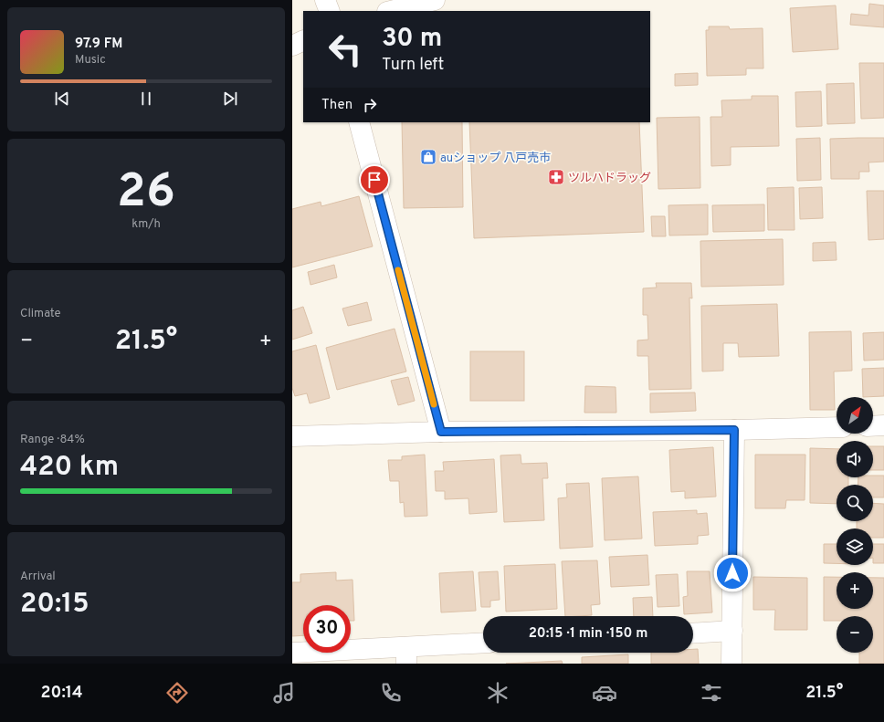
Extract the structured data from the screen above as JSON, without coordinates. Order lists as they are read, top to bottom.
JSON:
{
  "places": {
    "shop": ["auショップ 八戸売市"],
    "pharmacy": ["ツルハドラッグ"]
  },
  "north": "top right",
  "page": {
    "turn": ["30 m", "Turn left"],
    "song": ["97.9 FM", "Music"],
    "then": "Then",
    "tile": [
      ["26", "km/h"],
      "Climate",
      ["Range · 84%", "420 km"],
      ["Arrival", "20:15"]
    ],
    "heat": ["−", "21.5°", "+"],
    "map_buttons": ["+", "−"],
    "limit": "30",
    "trip": "20:15 · 1 min · 150 m",
    "tabs": ["20:14", "21.5°"]
  }
}
